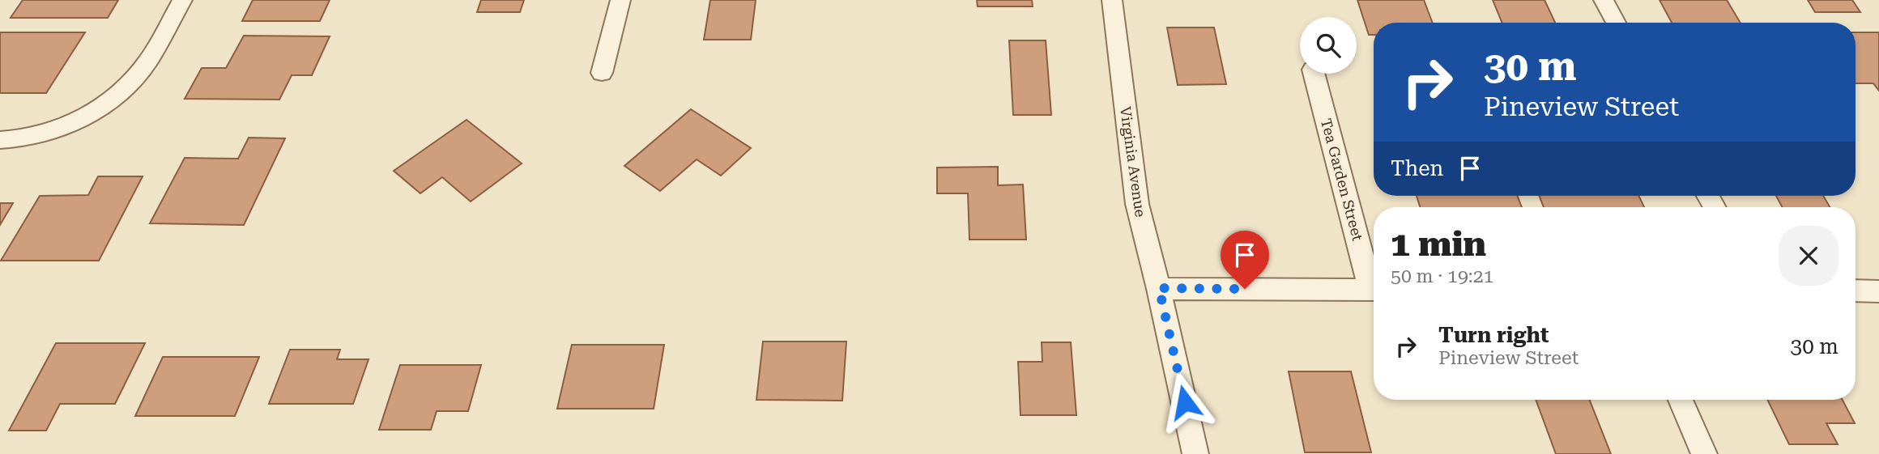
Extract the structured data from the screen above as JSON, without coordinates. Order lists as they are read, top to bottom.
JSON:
{
  "streets": {
    "street": ["Virginia Avenue", "Tea Garden Street"]
  },
  "page": {
    "turn": ["30 m", "Pineview Street"],
    "then": "Then",
    "heading": ["1 min", "50 m · 19:21"],
    "list": [
      {
        "name": "Turn right",
        "note": "Pineview Street",
        "value": "30 m"
      }
    ]
  }
}
